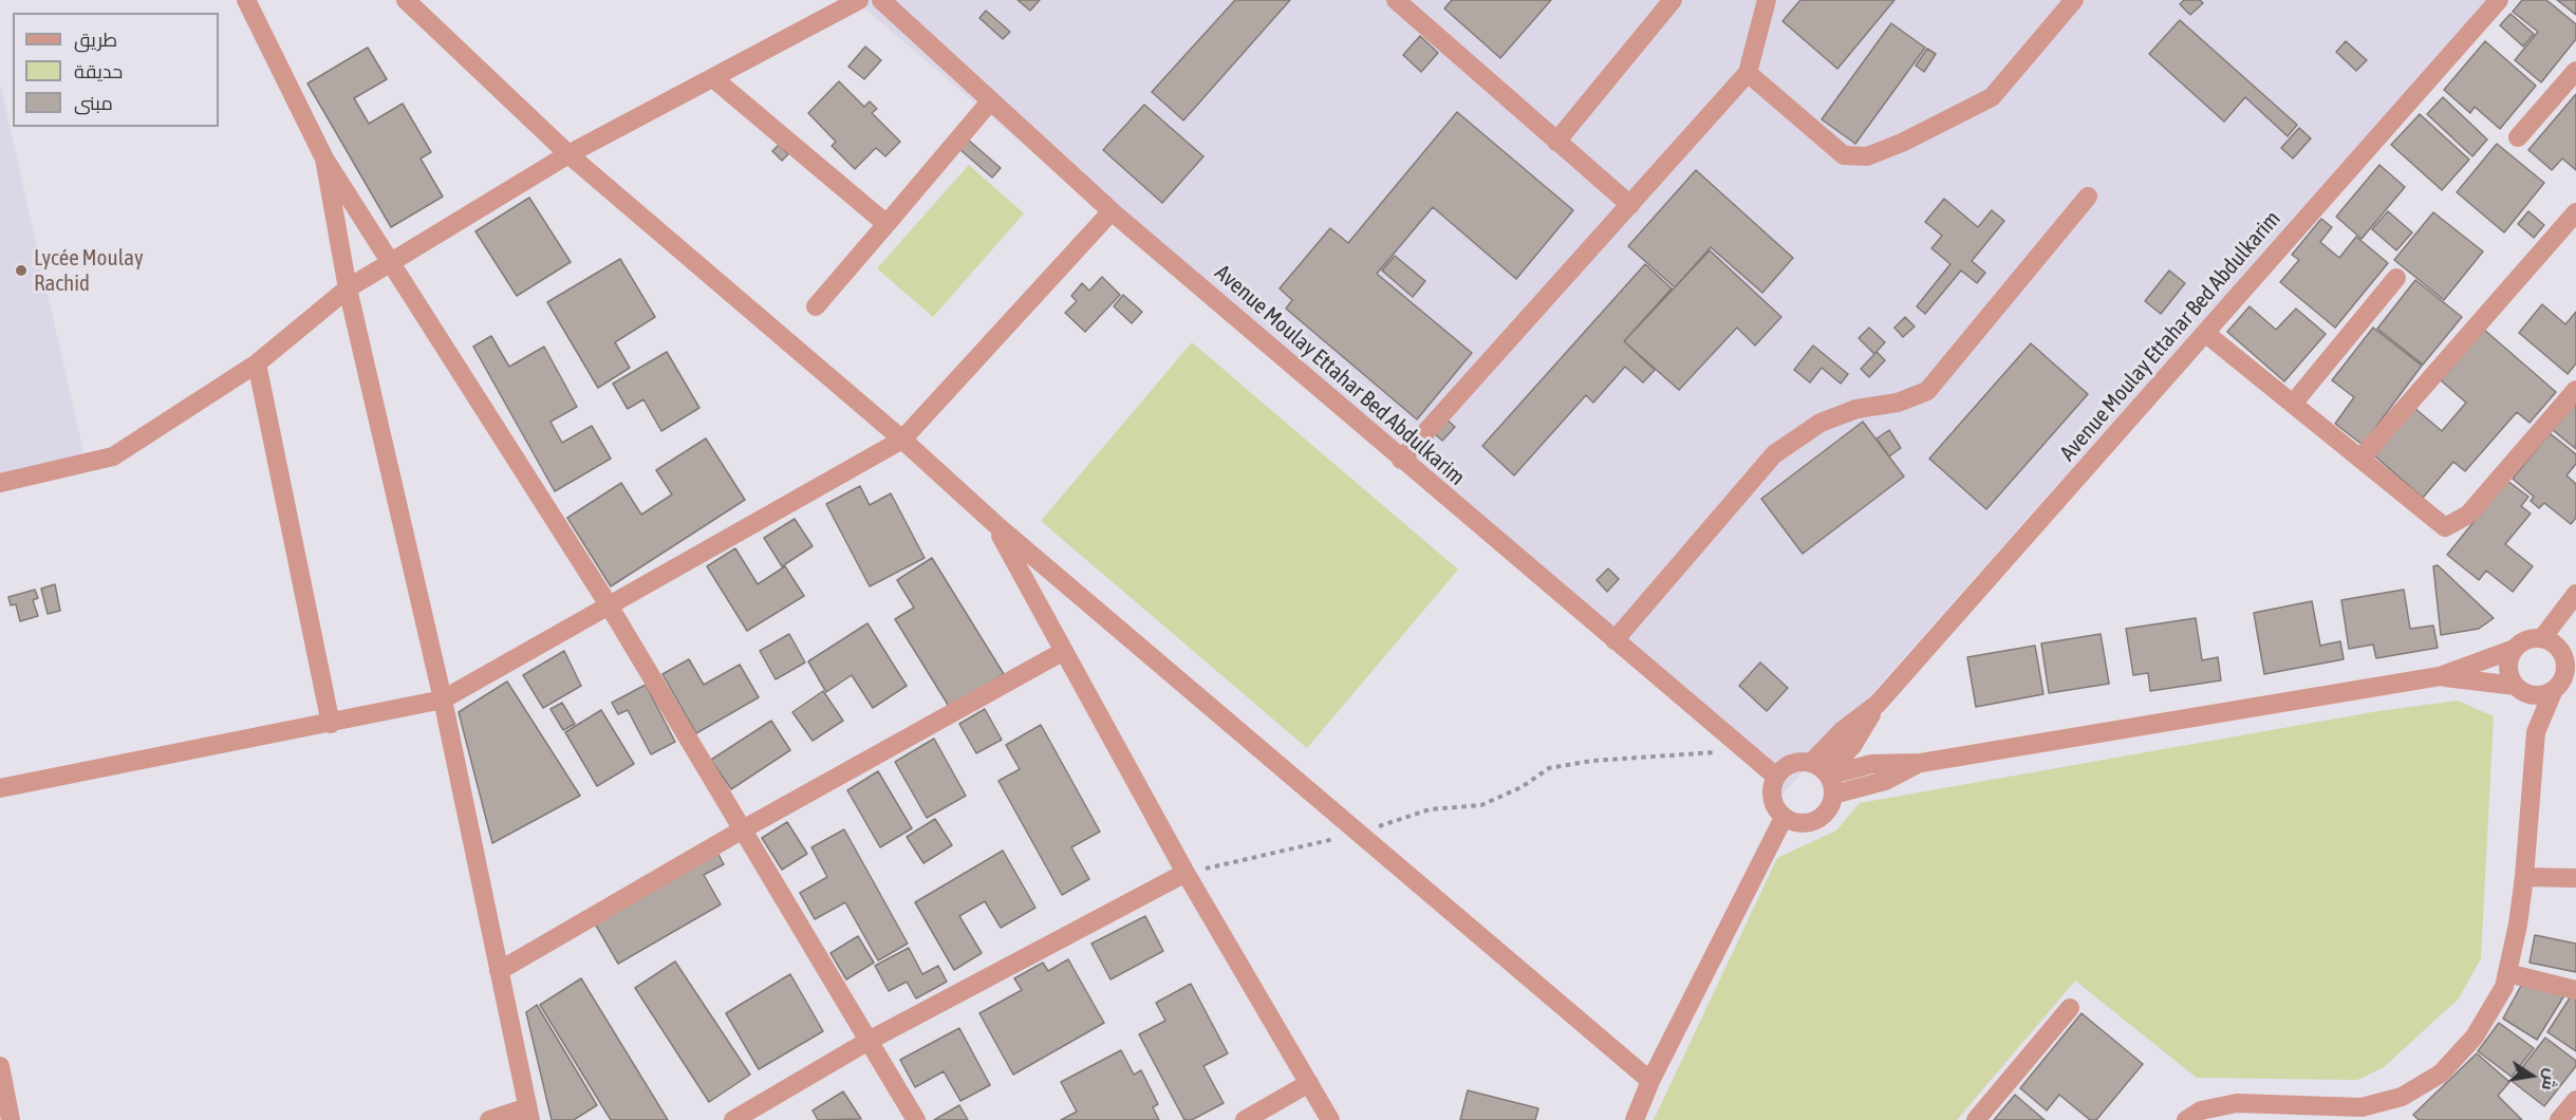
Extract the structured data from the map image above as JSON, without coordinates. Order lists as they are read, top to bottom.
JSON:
{
  "streets": {
    "street": ["Avenue Moulay Ettahar Bed Abdulkarim"]
  },
  "places": ["Lycée Moulay Rachid"],
  "legend": ["طريق", "حديقة", "مبنى"],
  "north": "right"
}
